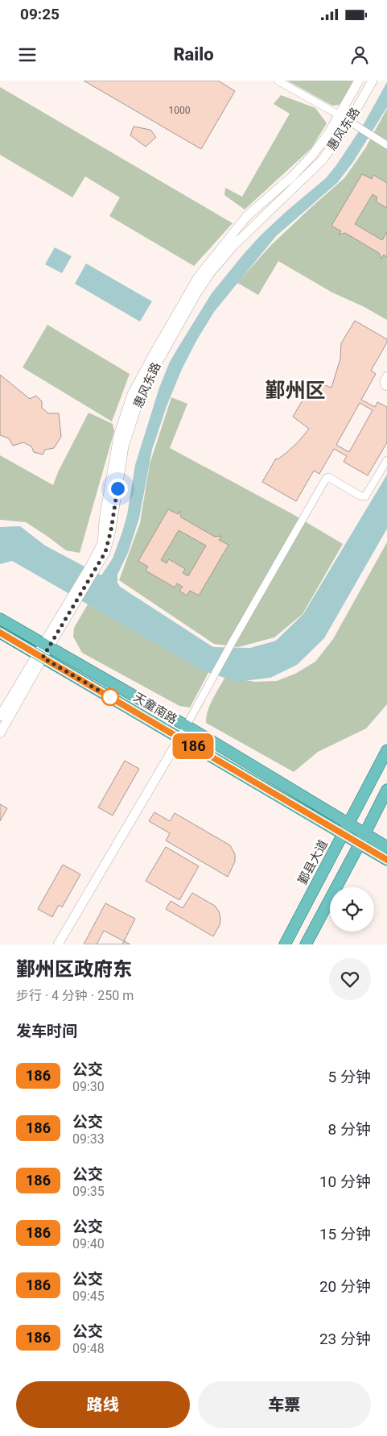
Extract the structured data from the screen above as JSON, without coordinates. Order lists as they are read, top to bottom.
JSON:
{
  "streets": {
    "main road": ["天童南路", "鄞县大道"],
    "street": ["惠风东路"]
  },
  "crossings": [
    ["惠风东路", "天童南路"],
    ["天童南路", "鄞县大道"]
  ],
  "districts": ["鄞州区"],
  "lines": ["bus line 186"],
  "house_numbers": ["1000"],
  "page": {
    "status": "09:25",
    "header": "Railo",
    "on_map": "186",
    "heading": [
      ["鄞州区政府东", "步行 · 4 分钟 · 250 m"],
      "发车时间"
    ],
    "list": [
      {
        "mark": "186",
        "name": "公交",
        "note": "09:30",
        "value": "5 分钟"
      },
      {
        "mark": "186",
        "name": "公交",
        "note": "09:33",
        "value": "8 分钟"
      },
      {
        "mark": "186",
        "name": "公交",
        "note": "09:35",
        "value": "10 分钟"
      },
      {
        "mark": "186",
        "name": "公交",
        "note": "09:40",
        "value": "15 分钟"
      },
      {
        "mark": "186",
        "name": "公交",
        "note": "09:45",
        "value": "20 分钟"
      },
      {
        "mark": "186",
        "name": "公交",
        "note": "09:48",
        "value": "23 分钟"
      }
    ],
    "buttons": ["路线", "车票"]
  }
}
